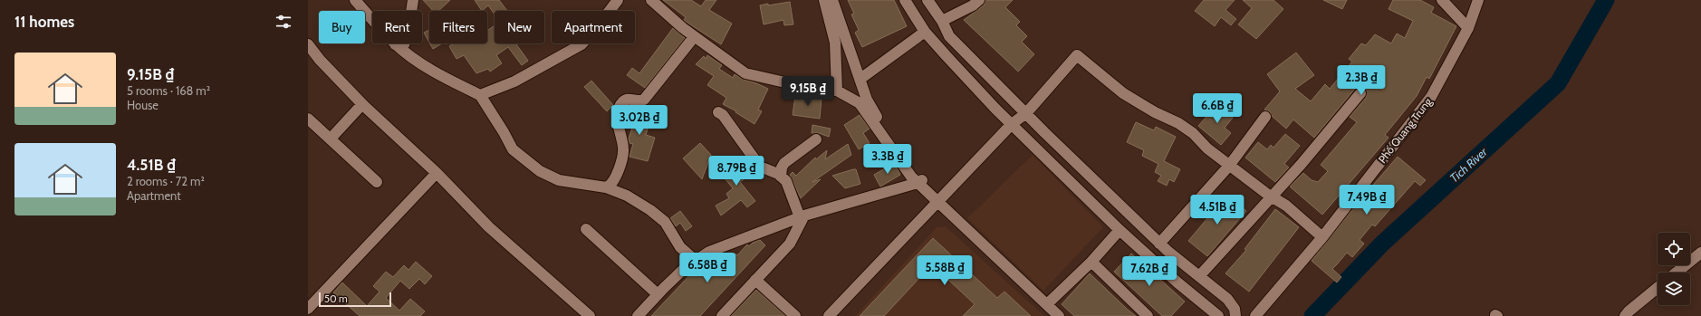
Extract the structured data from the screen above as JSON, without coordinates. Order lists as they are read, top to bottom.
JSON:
{
  "streets": {
    "street": ["Phố Quang Trung"]
  },
  "water": ["Tich River"],
  "scale_bar": "50 m",
  "page": {
    "heading": "11 homes",
    "chip": [
      "Buy",
      "Rent",
      "Filters",
      "New",
      "Apartment"
    ],
    "list": [
      {
        "name": "9.15B ₫",
        "note": "5 rooms · 168 m² · House"
      },
      {
        "name": "4.51B ₫",
        "note": "2 rooms · 72 m² · Apartment"
      }
    ],
    "price": [
      "2.3B ₫",
      "9.15B ₫",
      "6.6B ₫",
      "3.02B ₫",
      "3.3B ₫",
      "8.79B ₫",
      "7.49B ₫",
      "4.51B ₫",
      "6.58B ₫",
      "5.58B ₫",
      "7.62B ₫"
    ],
    "scale": "50 m"
  }
}
